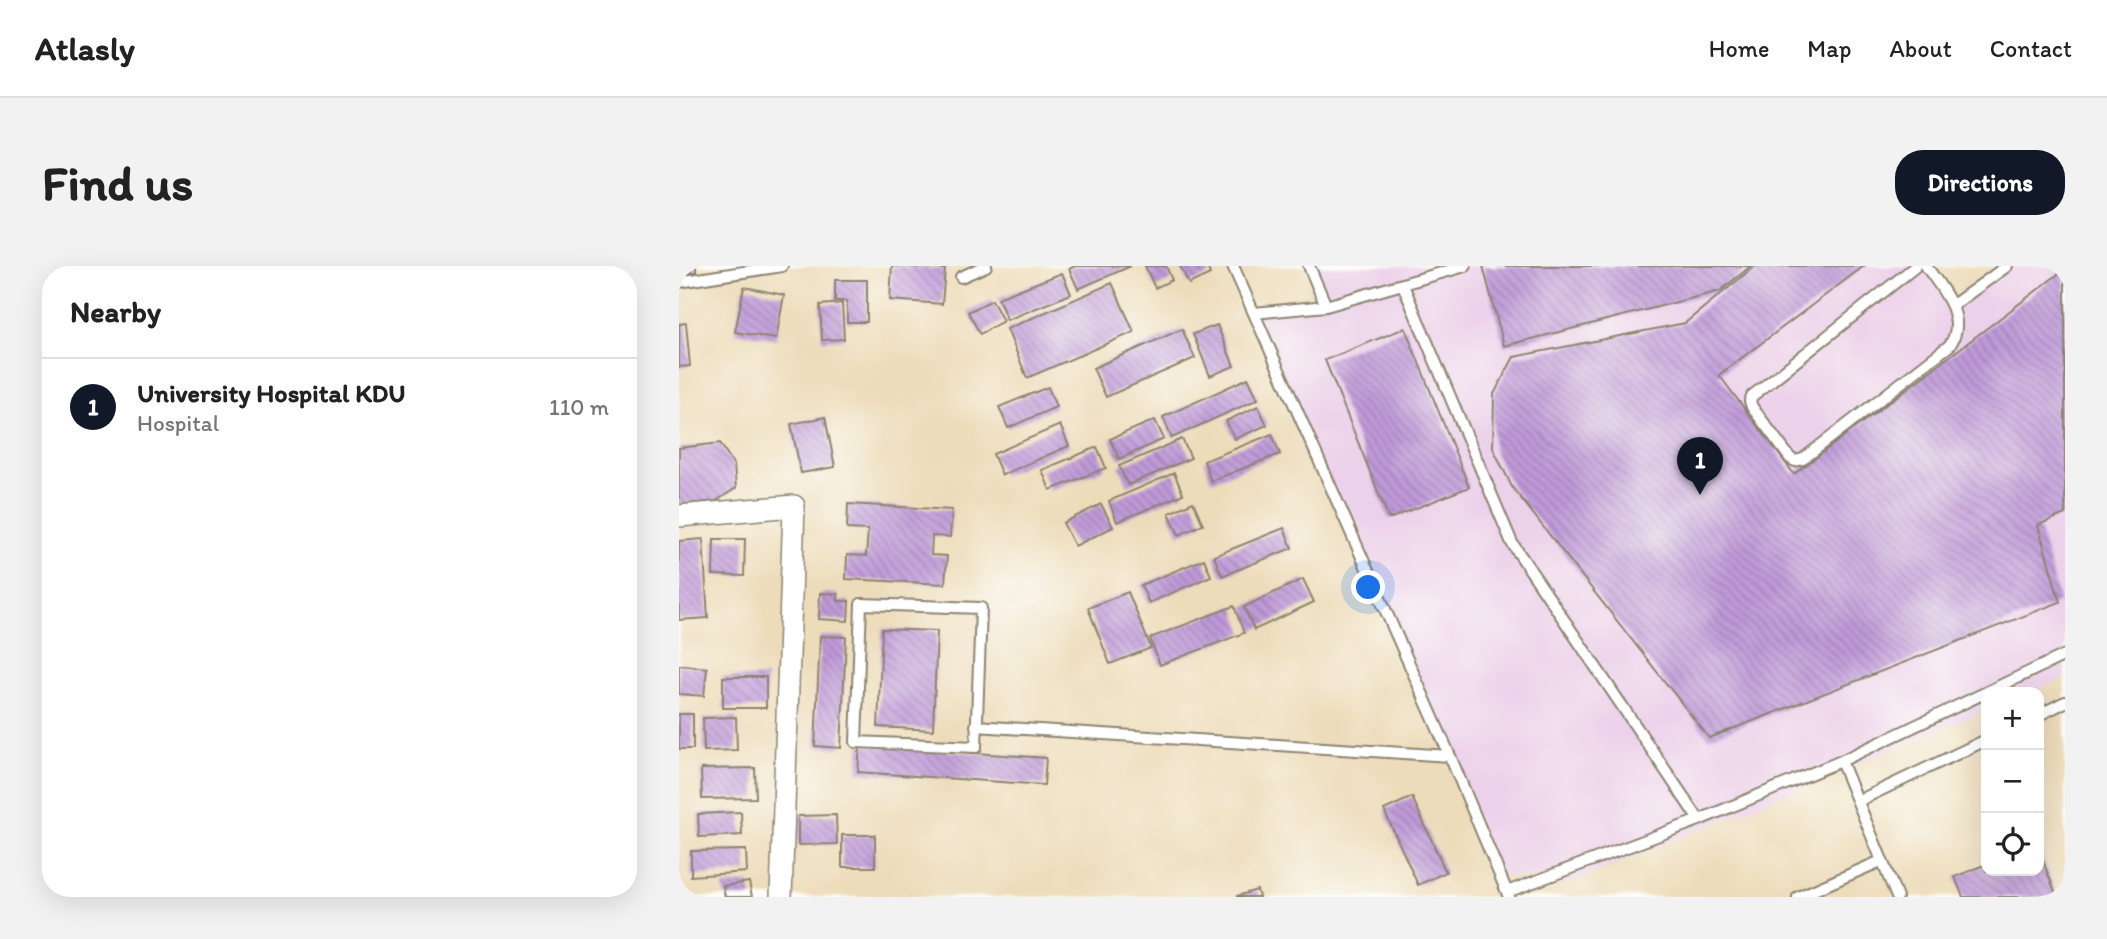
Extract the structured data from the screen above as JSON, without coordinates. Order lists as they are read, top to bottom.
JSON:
{
  "page": {
    "header": "Atlasly",
    "nav": [
      "Home",
      "Map",
      "About",
      "Contact"
    ],
    "buttons": "Directions",
    "title": "Find us",
    "heading": "Nearby",
    "list": [
      {
        "mark": "1",
        "name": "University Hospital KDU",
        "note": "Hospital",
        "value": "110 m"
      }
    ],
    "pins": "1",
    "map_buttons": ["+", "−"]
  }
}
